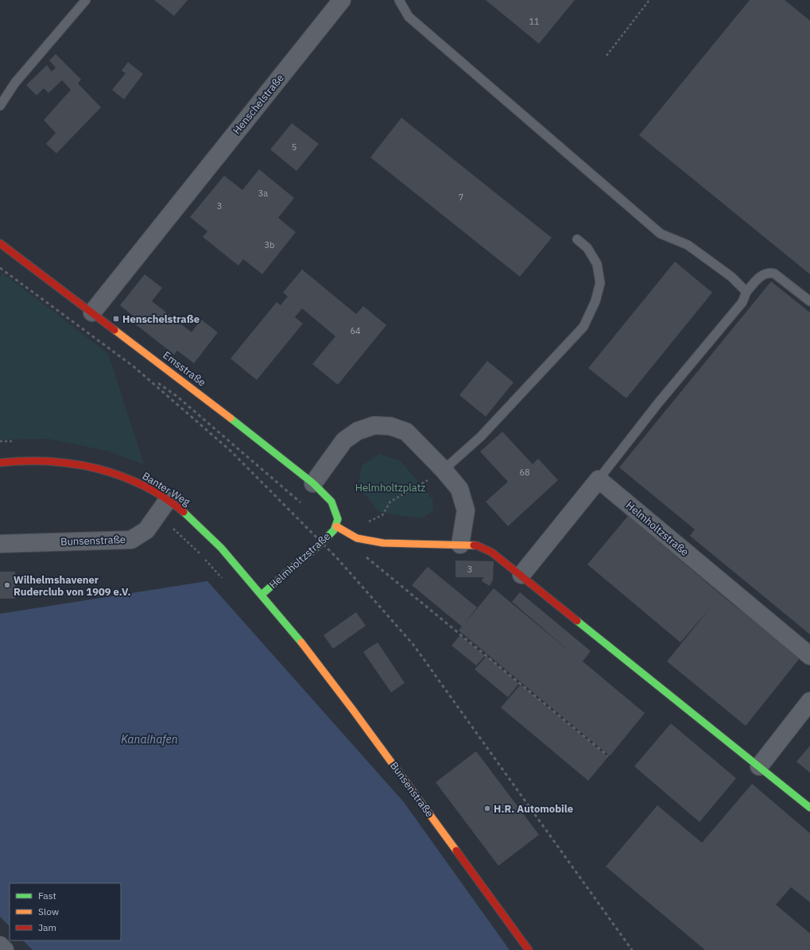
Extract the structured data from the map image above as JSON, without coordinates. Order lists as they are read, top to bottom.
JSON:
{
  "streets": {
    "street": [
      "Henschelstraße",
      "Emsstraße",
      "Banter Weg",
      "Helmholtzstraße",
      "Bunsenstraße"
    ]
  },
  "crossings": [
    ["Henschelstraße", "Emsstraße"],
    ["Emsstraße", "Helmholtzstraße"],
    ["Banter Weg", "Helmholtzstraße"],
    ["Banter Weg", "Bunsenstraße"]
  ],
  "water": ["Kanalhafen"],
  "parks": ["Helmholtzplatz"],
  "places": {
    "transit": ["Henschelstraße"],
    "other": ["Wilhelmshavener Ruderclub von 1909 e.V.", "H.R. Automobile"]
  },
  "house_numbers": [
    "11",
    "5",
    "3a",
    "7",
    "3",
    "3b",
    "64",
    "68",
    "3"
  ],
  "legend": ["Fast", "Slow", "Jam"]
}
